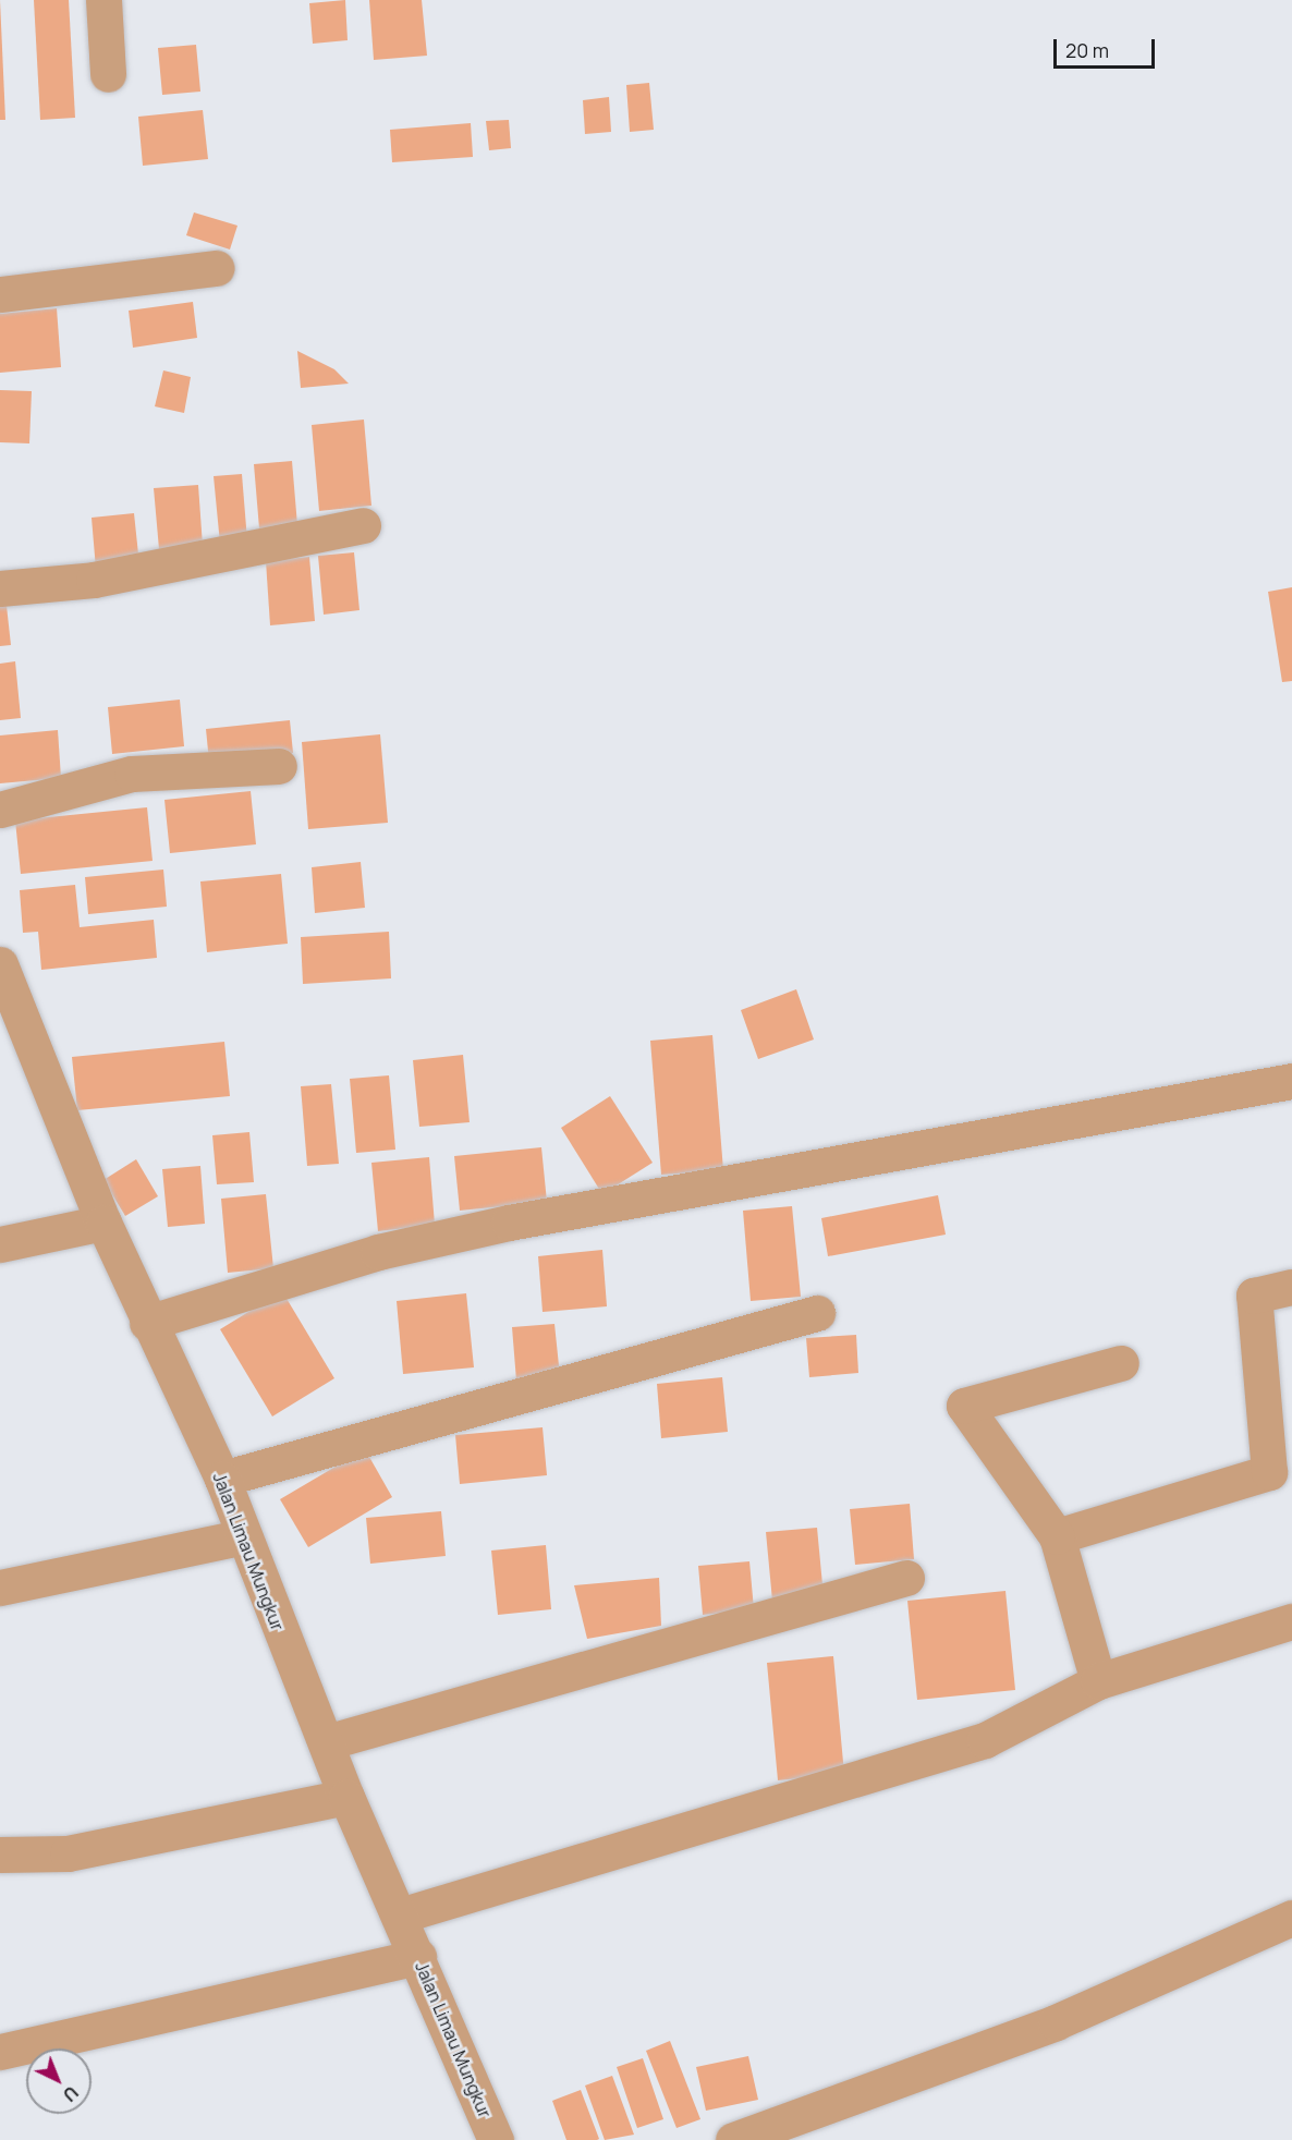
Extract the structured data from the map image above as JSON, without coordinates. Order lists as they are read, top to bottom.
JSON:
{
  "streets": {
    "street": ["Jalan Limau Mungkur"]
  },
  "scale_bar": "20 m",
  "north": "bottom right"
}
